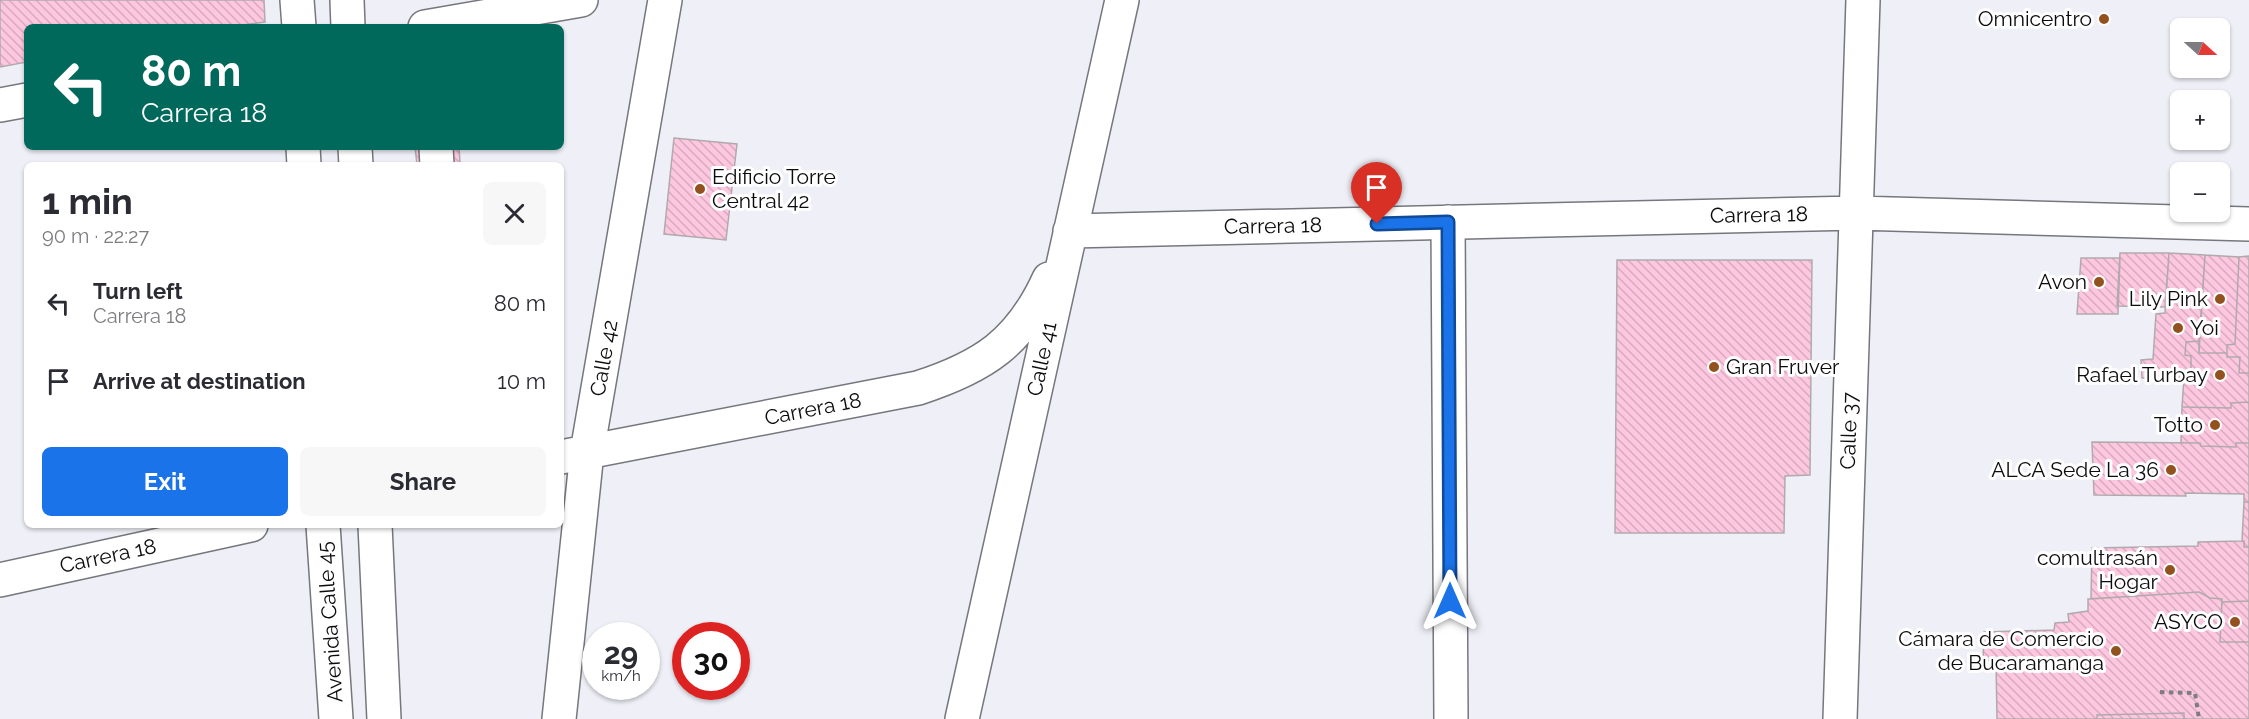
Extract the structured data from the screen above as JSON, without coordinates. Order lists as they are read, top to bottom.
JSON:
{
  "streets": {
    "street": [
      "Carrera 18",
      "Calle 42",
      "Calle 41",
      "Calle 37",
      "Avenida Calle 45"
    ]
  },
  "crossings": [
    ["Carrera 18", "Calle 42"],
    ["Carrera 18", "Calle 41"],
    ["Carrera 18", "Calle 37"]
  ],
  "places": [
    "Omnicentro",
    "Edificio Torre Central 42",
    "Avon",
    "Lily Pink",
    "Yoi",
    "Gran Fruver",
    "Rafael Turbay",
    "Totto",
    "ALCA Sede La 36",
    "comultrasán Hogar",
    "ASYCO",
    "Cámara de Comercio de Bucaramanga"
  ],
  "north": "right",
  "page": {
    "map_buttons": ["+", "−"],
    "turn": ["80 m", "Carrera 18"],
    "heading": ["1 min", "90 m · 22:27"],
    "list": [
      {
        "name": "Turn left",
        "note": "Carrera 18",
        "value": "80 m"
      },
      {
        "name": "Arrive at destination",
        "value": "10 m"
      }
    ],
    "buttons": ["Exit", "Share"],
    "speed": "29 km/h",
    "limit": "30"
  }
}
